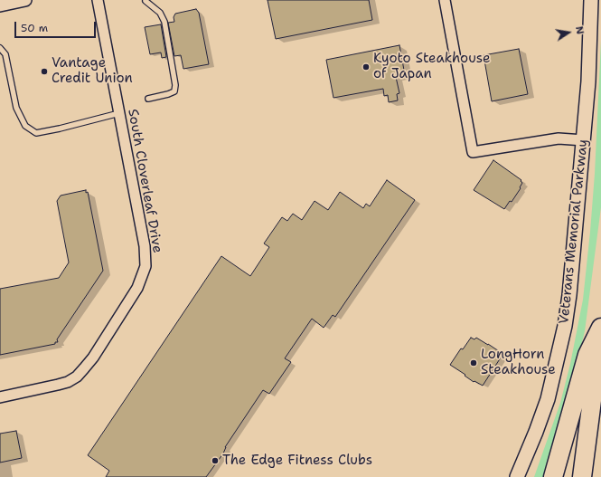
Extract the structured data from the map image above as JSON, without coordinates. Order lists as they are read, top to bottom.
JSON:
{
  "streets": {
    "main road": ["Veterans Memorial Parkway"],
    "street": ["South Cloverleaf Drive"]
  },
  "places": [
    "Kyoto Steakhouse of Japan",
    "Vantage Credit Union",
    "LongHorn Steakhouse",
    "The Edge Fitness Clubs"
  ],
  "scale_bar": "50 m",
  "north": "right"
}
